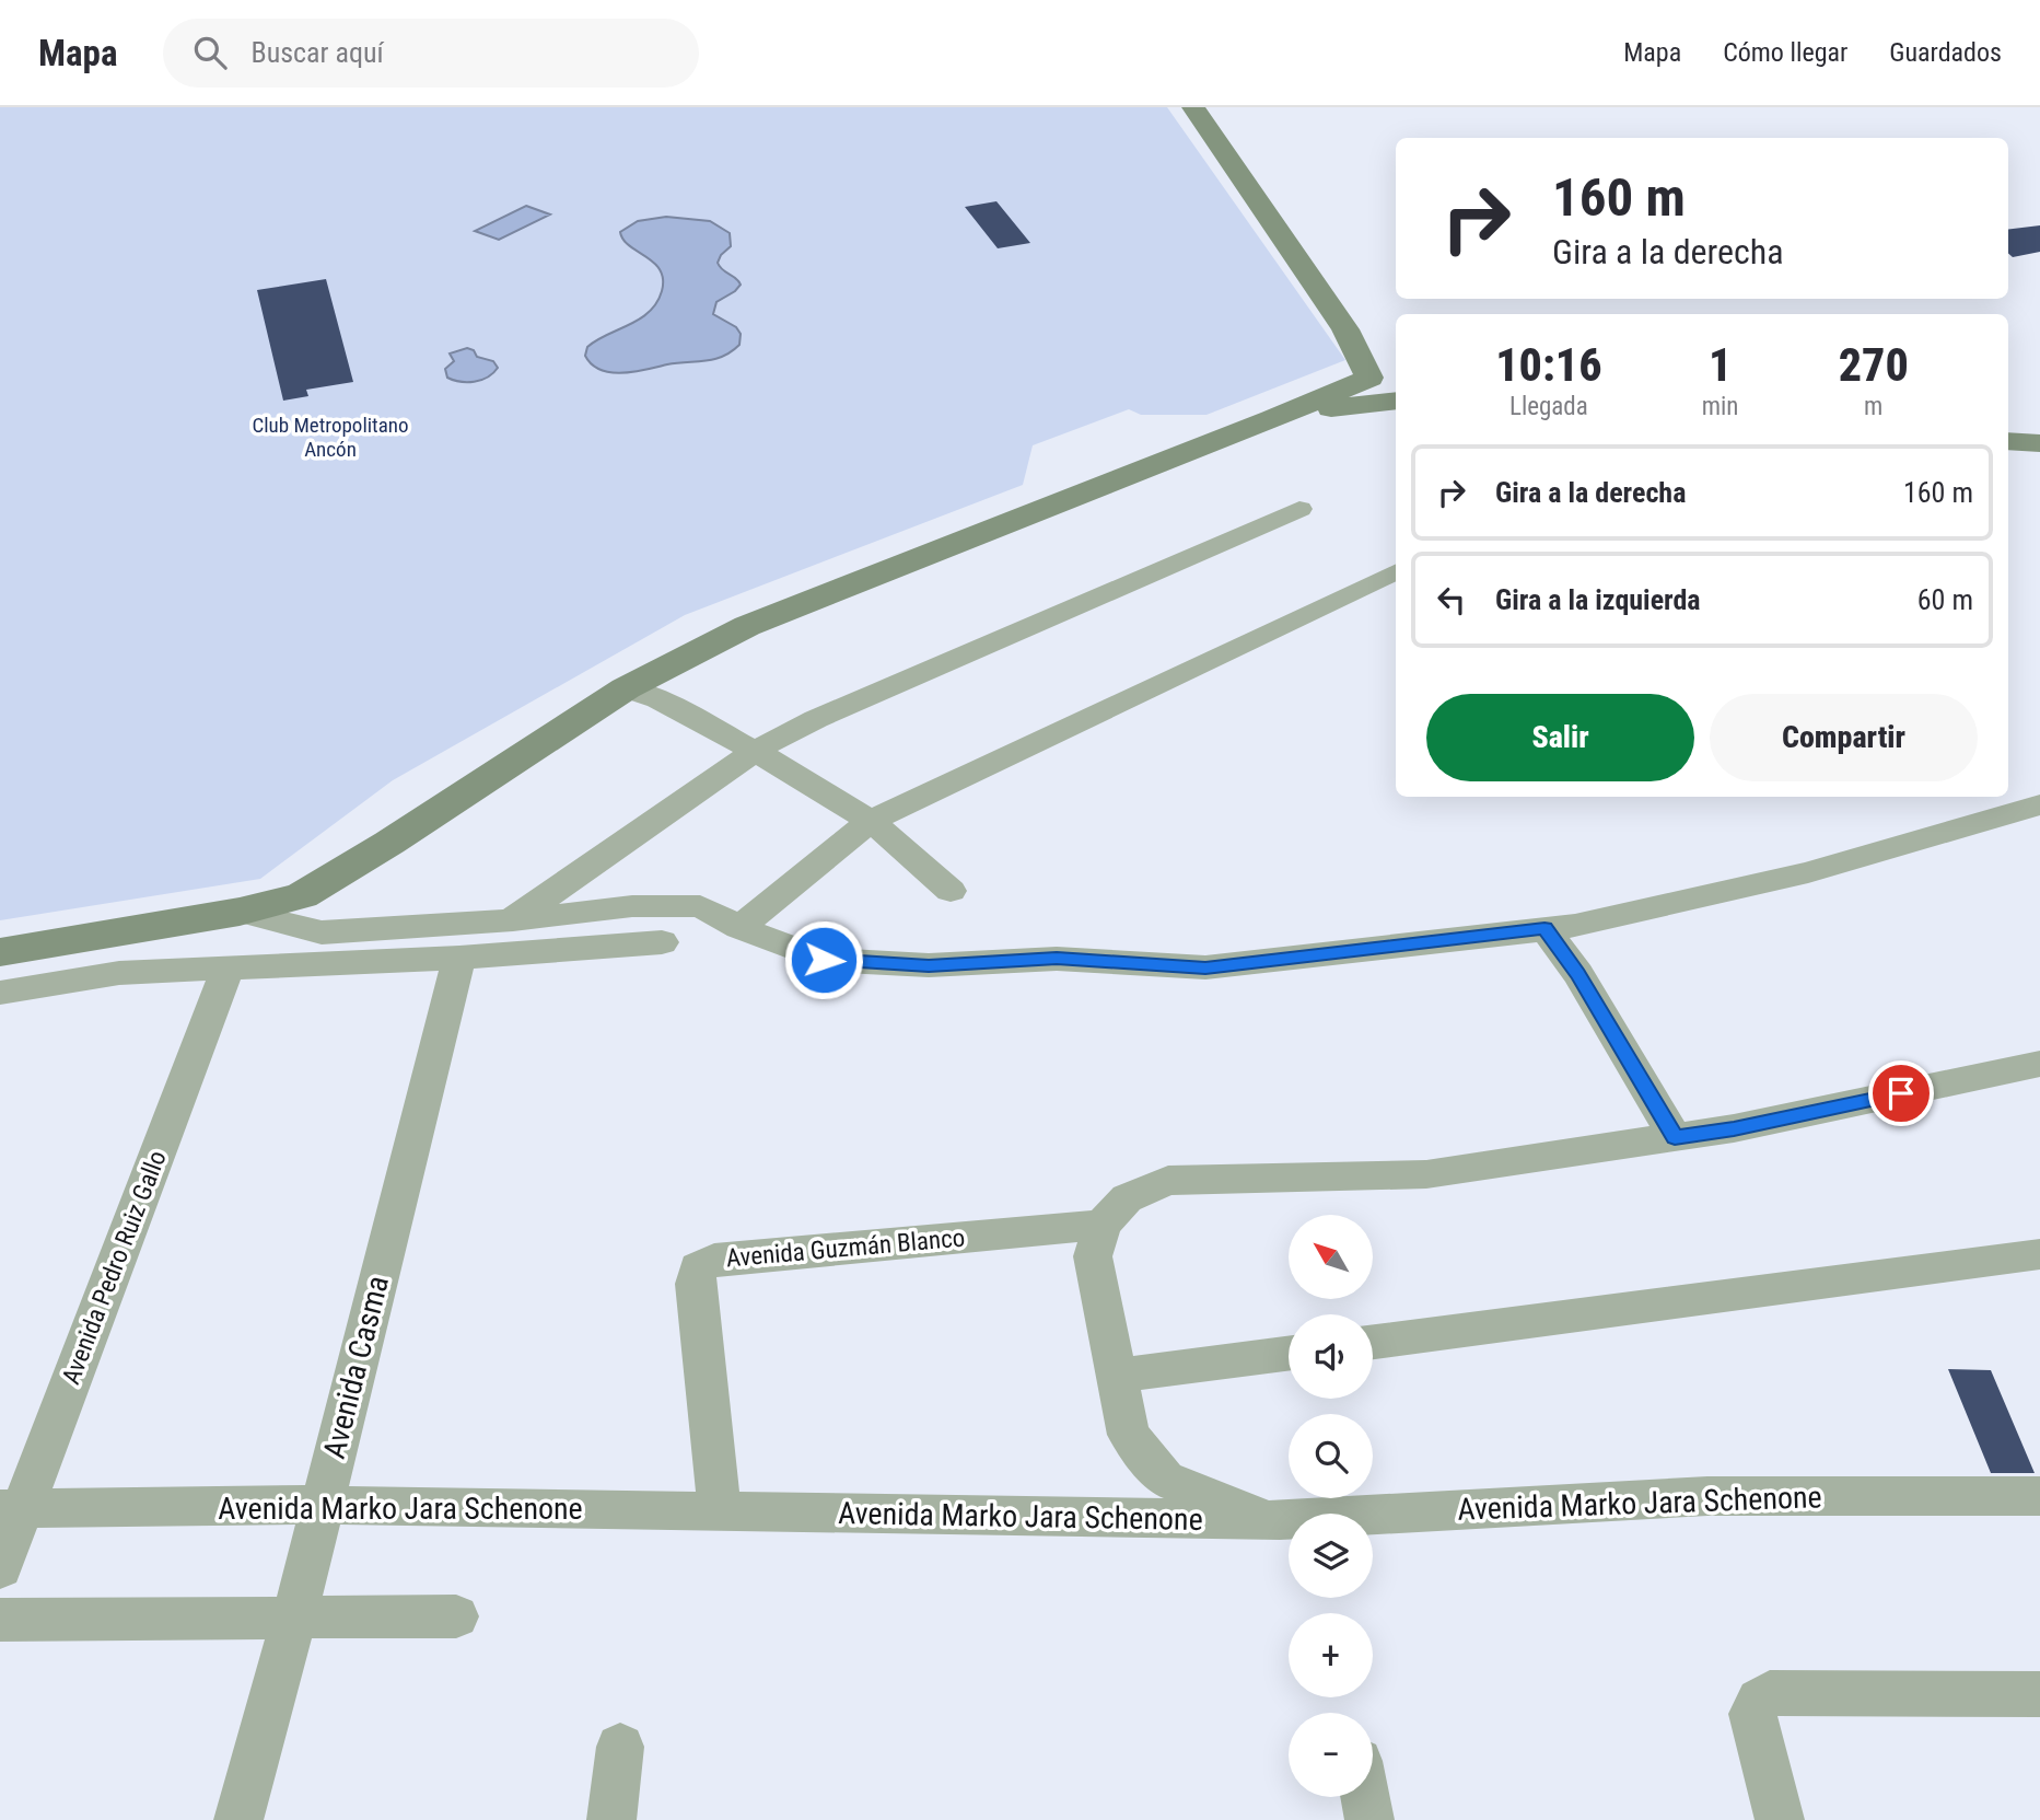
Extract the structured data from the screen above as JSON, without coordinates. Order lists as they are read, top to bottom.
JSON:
{
  "streets": {
    "street": [
      "Avenida Guzmán Blanco",
      "Avenida Pedro Ruiz Gallo",
      "Avenida Casma",
      "Avenida Marko Jara Schenone"
    ]
  },
  "crossings": [
    ["Avenida Guzmán Blanco", "Avenida Marko Jara Schenone"],
    ["Avenida Pedro Ruiz Gallo", "Avenida Marko Jara Schenone"],
    ["Avenida Casma", "Avenida Marko Jara Schenone"]
  ],
  "parks": ["Club Metropolitano Ancón"],
  "north": "top left",
  "page": {
    "header": "Mapa",
    "search": "Buscar aquí",
    "nav": ["Mapa", "Cómo llegar", "Guardados"],
    "turn": ["160 m", "Gira a la derecha"],
    "eta": [
      "10:16",
      "Llegada",
      "1",
      "min",
      "270",
      "m"
    ],
    "list": [
      {
        "name": "Gira a la derecha",
        "value": "160 m"
      },
      {
        "name": "Gira a la izquierda",
        "value": "60 m"
      }
    ],
    "buttons": ["Salir", "Compartir"],
    "map_buttons": ["+", "−"]
  }
}
